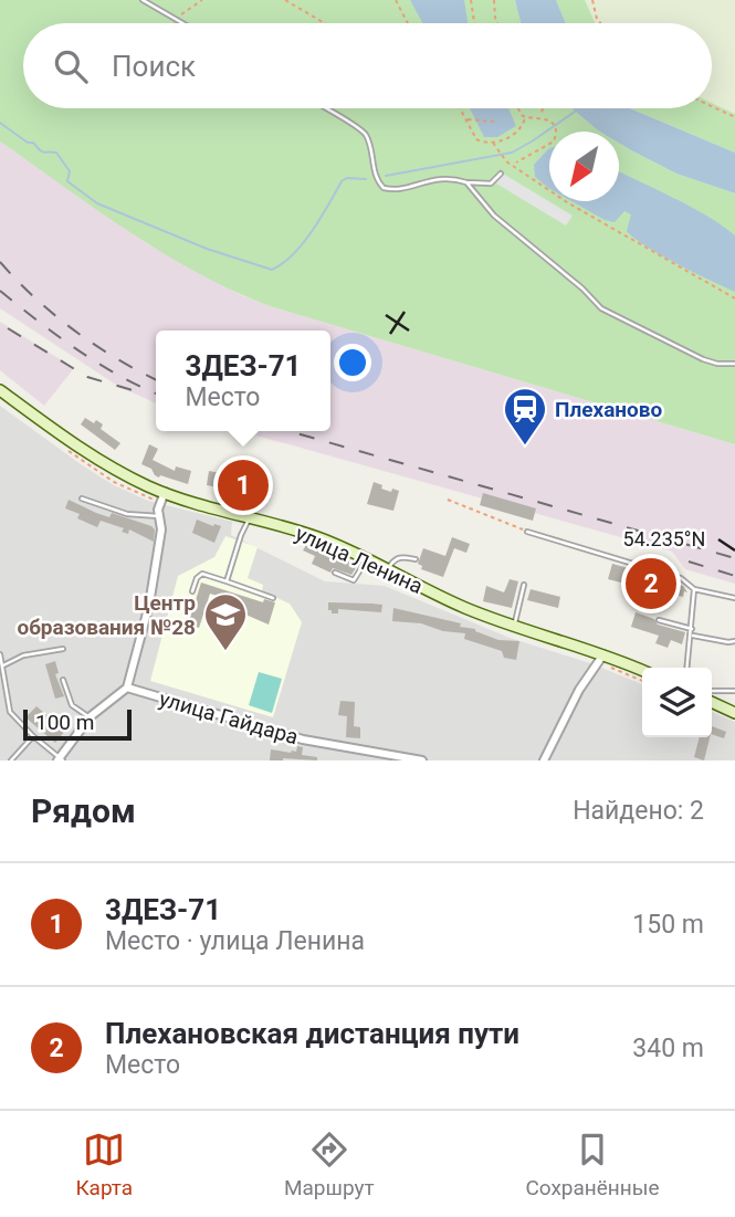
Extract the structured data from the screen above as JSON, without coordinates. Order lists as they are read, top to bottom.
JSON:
{
  "streets": {
    "main road": ["улица Ленина"],
    "street": ["улица Гайдара"]
  },
  "places": {
    "station": ["Плеханово"],
    "school or university": ["Центр образования №28"]
  },
  "scale_bar": "100 m",
  "north": "bottom left",
  "page": {
    "search": "Поиск",
    "popup": ["3ДЕЗ-71", "Место"],
    "pins": ["1", "2"],
    "scale": "100 m",
    "heading": ["Рядом", "Найдено: 2"],
    "list": [
      {
        "mark": "1",
        "name": "3ДЕЗ-71",
        "note": "Место · улица Ленина",
        "value": "150 m"
      },
      {
        "mark": "2",
        "name": "Плехановская дистанция пути",
        "note": "Место",
        "value": "340 m"
      }
    ],
    "nav": ["Карта", "Маршрут", "Сохранённые"]
  },
  "coordinates": ["54.235°N"]
}
